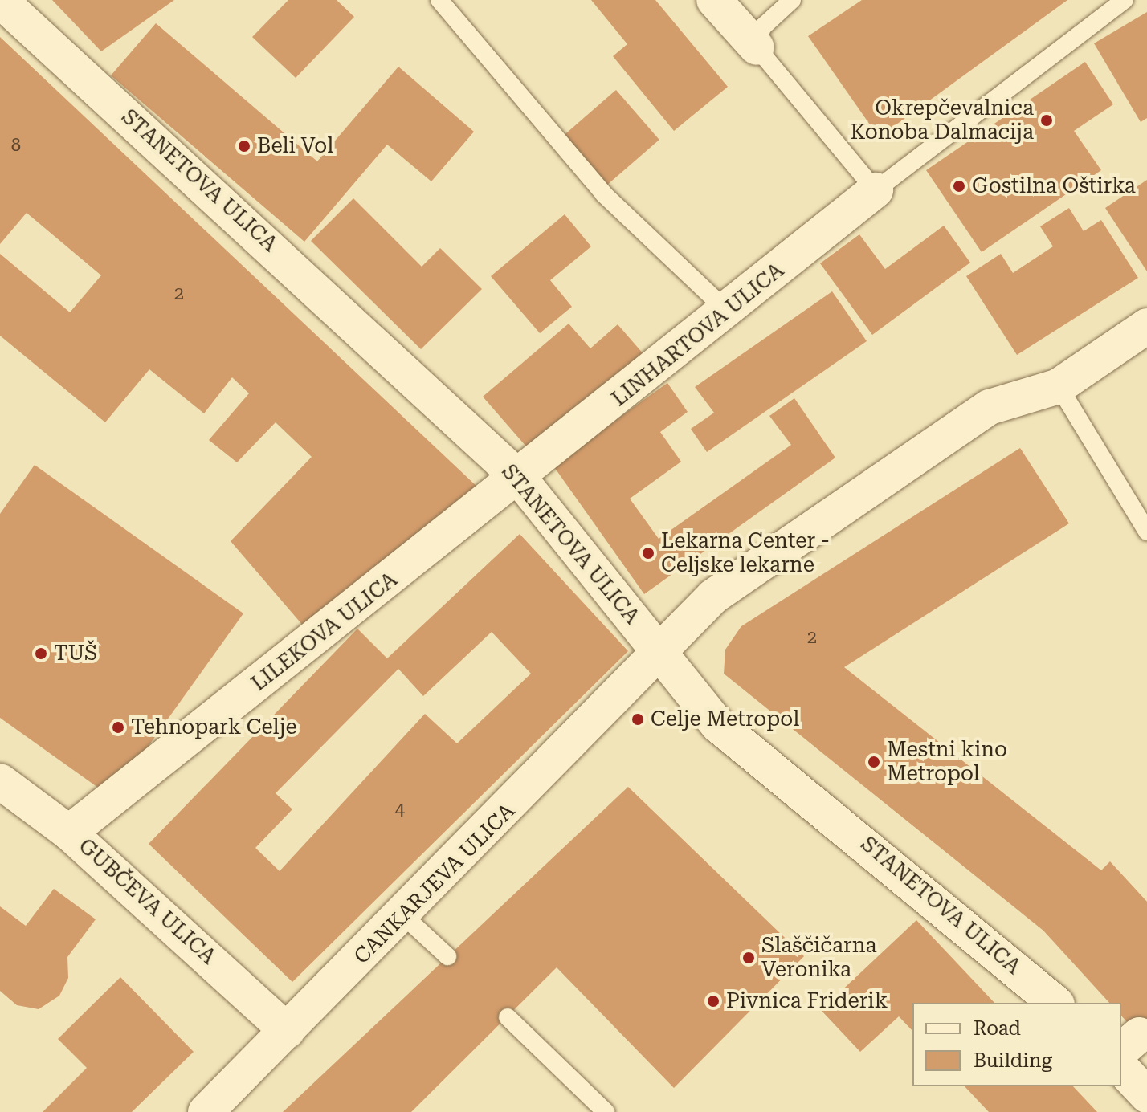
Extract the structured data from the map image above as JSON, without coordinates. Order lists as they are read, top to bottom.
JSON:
{
  "streets": {
    "street": [
      "STANETOVA ULICA",
      "LINHARTOVA ULICA",
      "LILEKOVA ULICA",
      "CANKARJEVA ULICA",
      "GUBČEVA ULICA"
    ]
  },
  "crossings": [
    ["STANETOVA ULICA", "LINHARTOVA ULICA"],
    ["STANETOVA ULICA", "LILEKOVA ULICA"],
    ["STANETOVA ULICA", "CANKARJEVA ULICA"],
    ["LINHARTOVA ULICA", "LILEKOVA ULICA"],
    ["LILEKOVA ULICA", "GUBČEVA ULICA"],
    ["CANKARJEVA ULICA", "GUBČEVA ULICA"]
  ],
  "places": [
    "Okrepčevalnica Konoba Dalmacija",
    "Beli Vol",
    "Gostilna Oštirka",
    "Lekarna Center - Celjske lekarne",
    "TUŠ",
    "Celje Metropol",
    "Tehnopark Celje",
    "Mestni kino Metropol",
    "Slaščičarna Veronika",
    "Pivnica Friderik"
  ],
  "house_numbers": [
    "8",
    "2",
    "2",
    "4"
  ],
  "legend": ["Road", "Building"]
}
